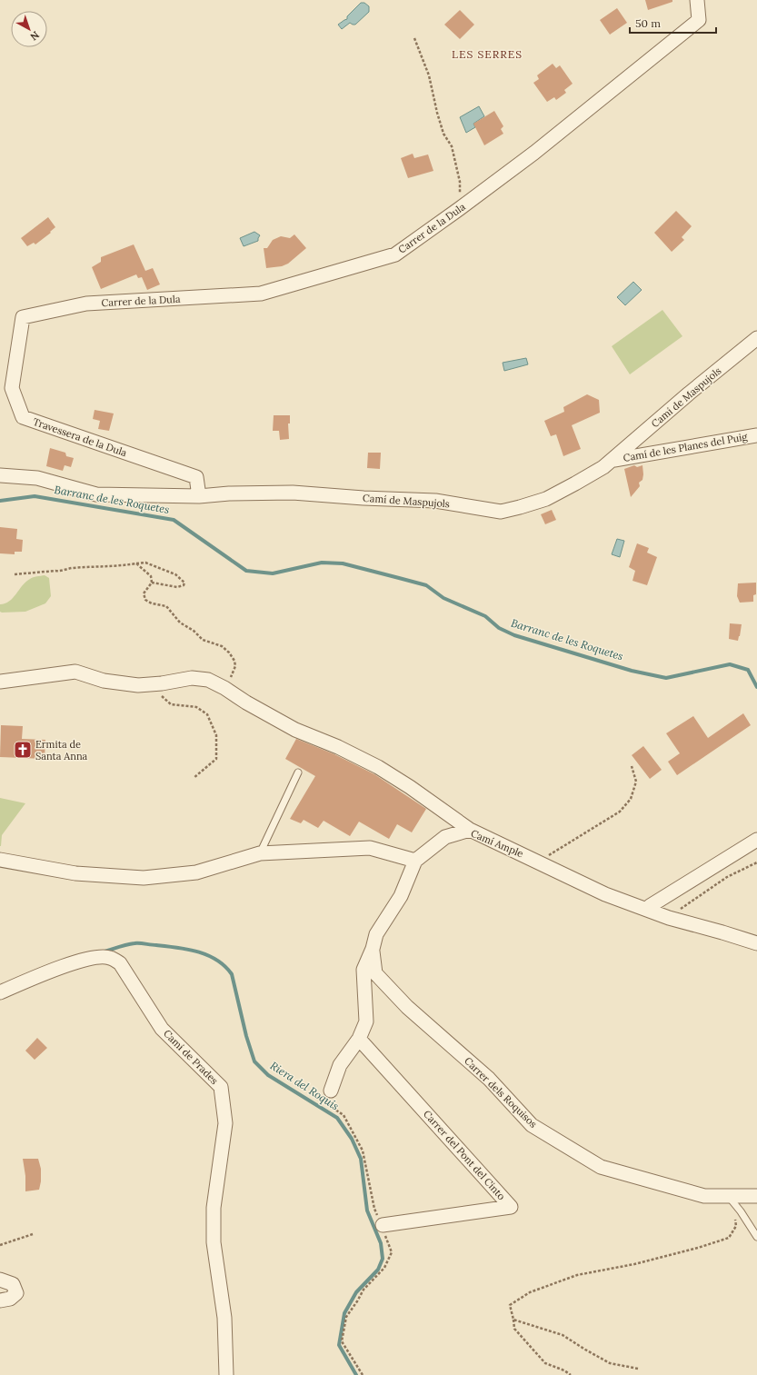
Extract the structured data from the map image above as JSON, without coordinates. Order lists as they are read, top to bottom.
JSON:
{
  "streets": {
    "street": [
      "Carrer de la Dula",
      "Camí de Maspujols",
      "Travessera de la Dula",
      "Camí de les Planes del Puig",
      "Camí Ample",
      "Camí de Prades",
      "Carrer dels Roquisos",
      "Carrer del Pont del Cinto"
    ]
  },
  "crossings": [
    ["Carrer de la Dula", "Travessera de la Dula"],
    ["Camí de Maspujols", "Travessera de la Dula"],
    ["Camí de Maspujols", "Camí de les Planes del Puig"],
    ["Camí Ample", "Carrer dels Roquisos"],
    ["Camí Ample", "Carrer del Pont del Cinto"]
  ],
  "districts": ["LES SERRES"],
  "water": ["Barranc de les Roquetes", "Riera del Roquís"],
  "places": {
    "church": ["Ermita de Santa Anna"]
  },
  "scale_bar": "50 m",
  "north": "bottom right"
}
